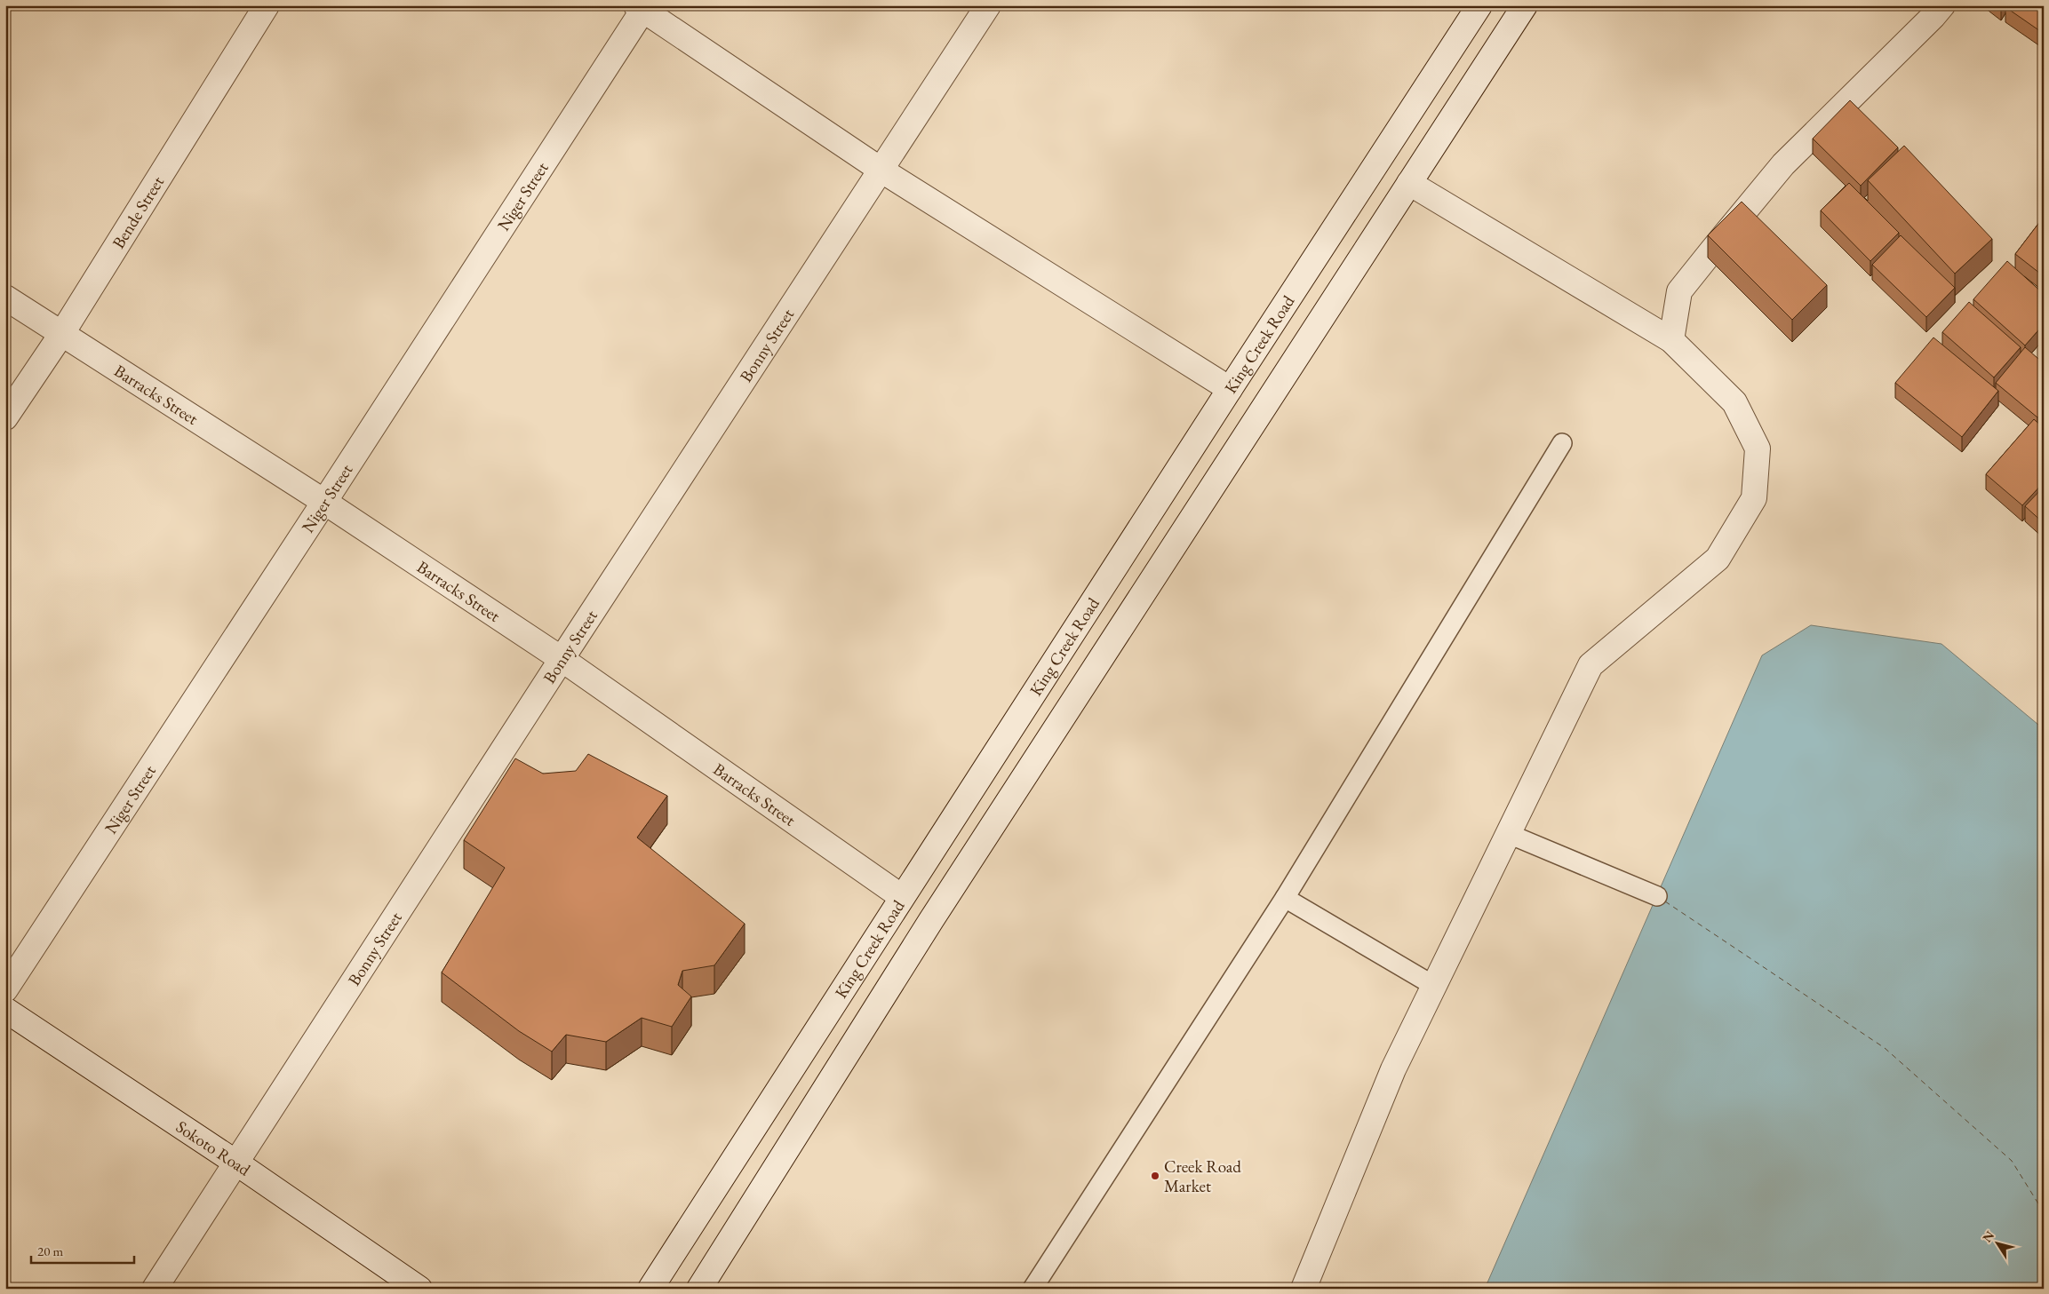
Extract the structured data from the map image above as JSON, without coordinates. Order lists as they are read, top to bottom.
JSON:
{
  "streets": {
    "street": [
      "Niger Street",
      "Bende Street",
      "King Creek Road",
      "Bonny Street",
      "Barracks Street",
      "Sokoto Road"
    ]
  },
  "crossings": [
    ["Niger Street", "Barracks Street"],
    ["Bende Street", "Barracks Street"],
    ["King Creek Road", "Barracks Street"],
    ["Bonny Street", "Barracks Street"],
    ["Bonny Street", "Sokoto Road"]
  ],
  "places": ["Creek Road Market"],
  "scale_bar": "20 m",
  "north": "top left"
}
